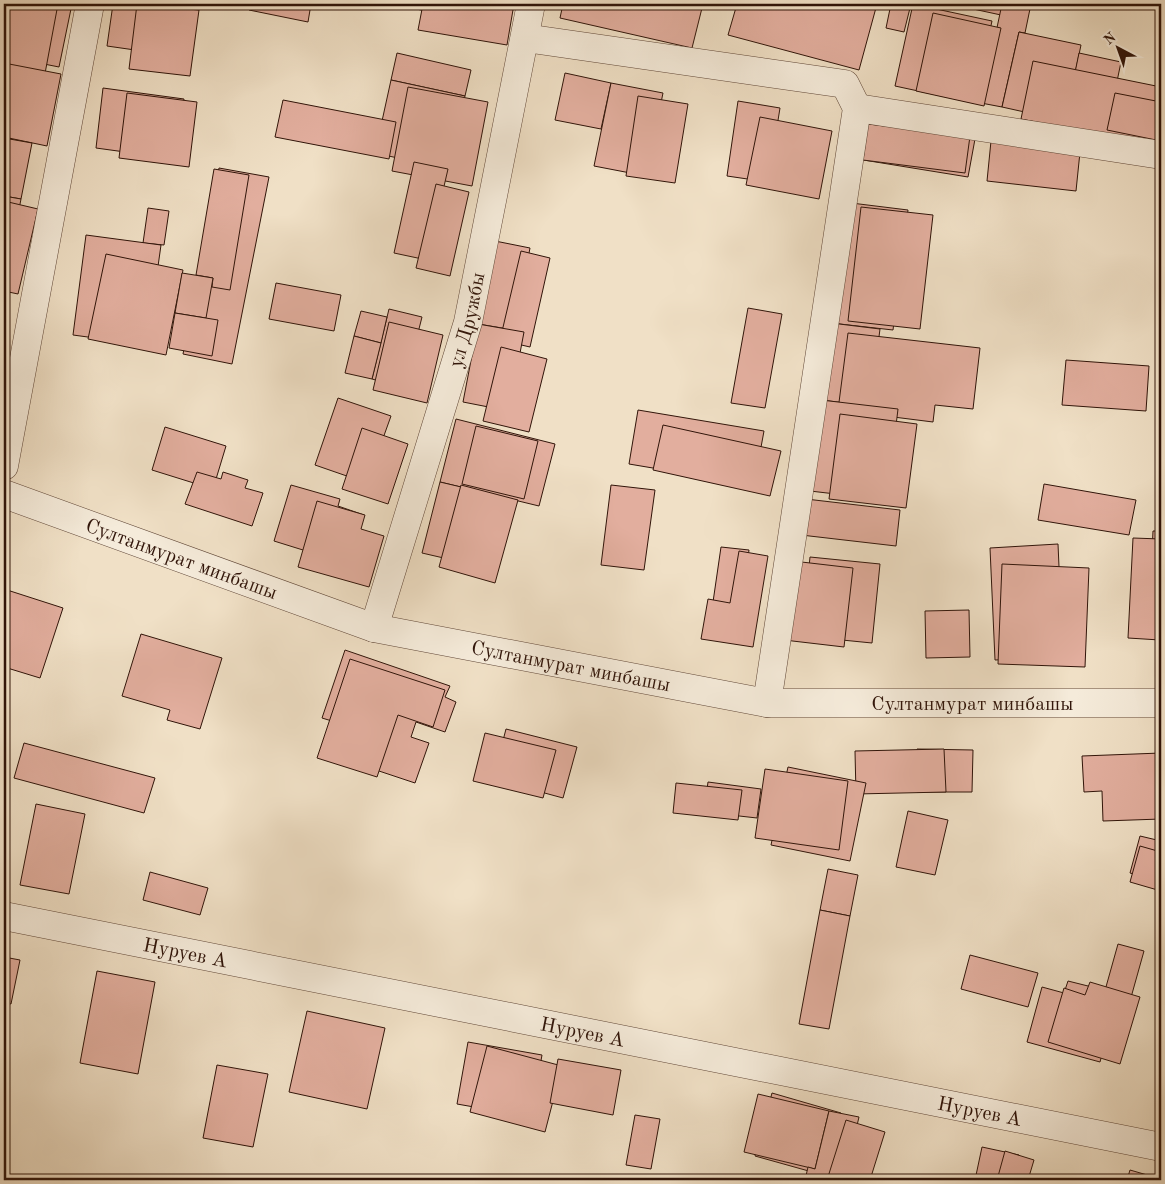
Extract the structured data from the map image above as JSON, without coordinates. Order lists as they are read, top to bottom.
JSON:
{
  "streets": {
    "street": ["ул Дружбы", "Султанмурат минбашы", "Нуруев А"]
  },
  "crossings": [
    ["ул Дружбы", "Султанмурат минбашы"]
  ],
  "north": "top left"
}
